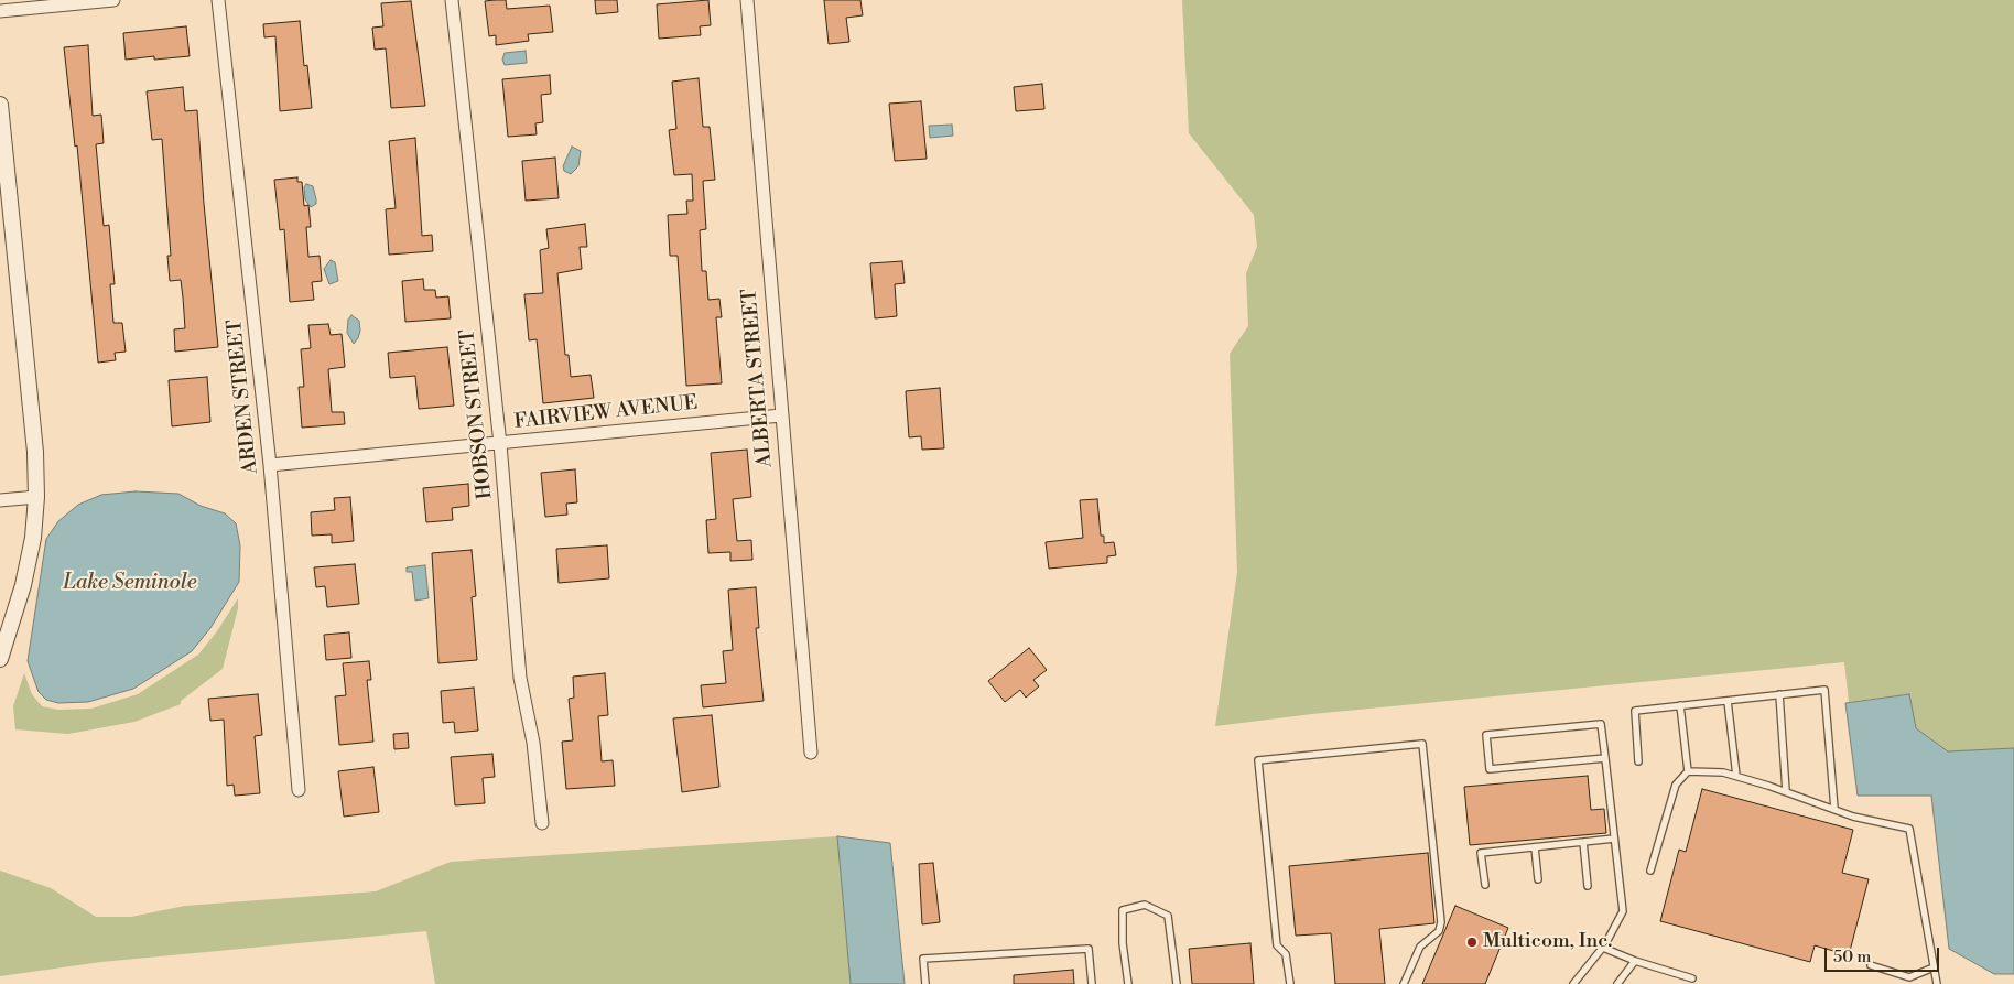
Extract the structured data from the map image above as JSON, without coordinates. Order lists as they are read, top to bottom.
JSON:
{
  "streets": {
    "street": [
      "ALBERTA STREET",
      "ARDEN STREET",
      "FAIRVIEW AVENUE",
      "HOBSON STREET"
    ]
  },
  "crossings": [
    ["ALBERTA STREET", "FAIRVIEW AVENUE"],
    ["ARDEN STREET", "FAIRVIEW AVENUE"],
    ["FAIRVIEW AVENUE", "HOBSON STREET"]
  ],
  "water": ["Lake Seminole"],
  "places": ["Multicom, Inc."],
  "scale_bar": "50 m"
}
